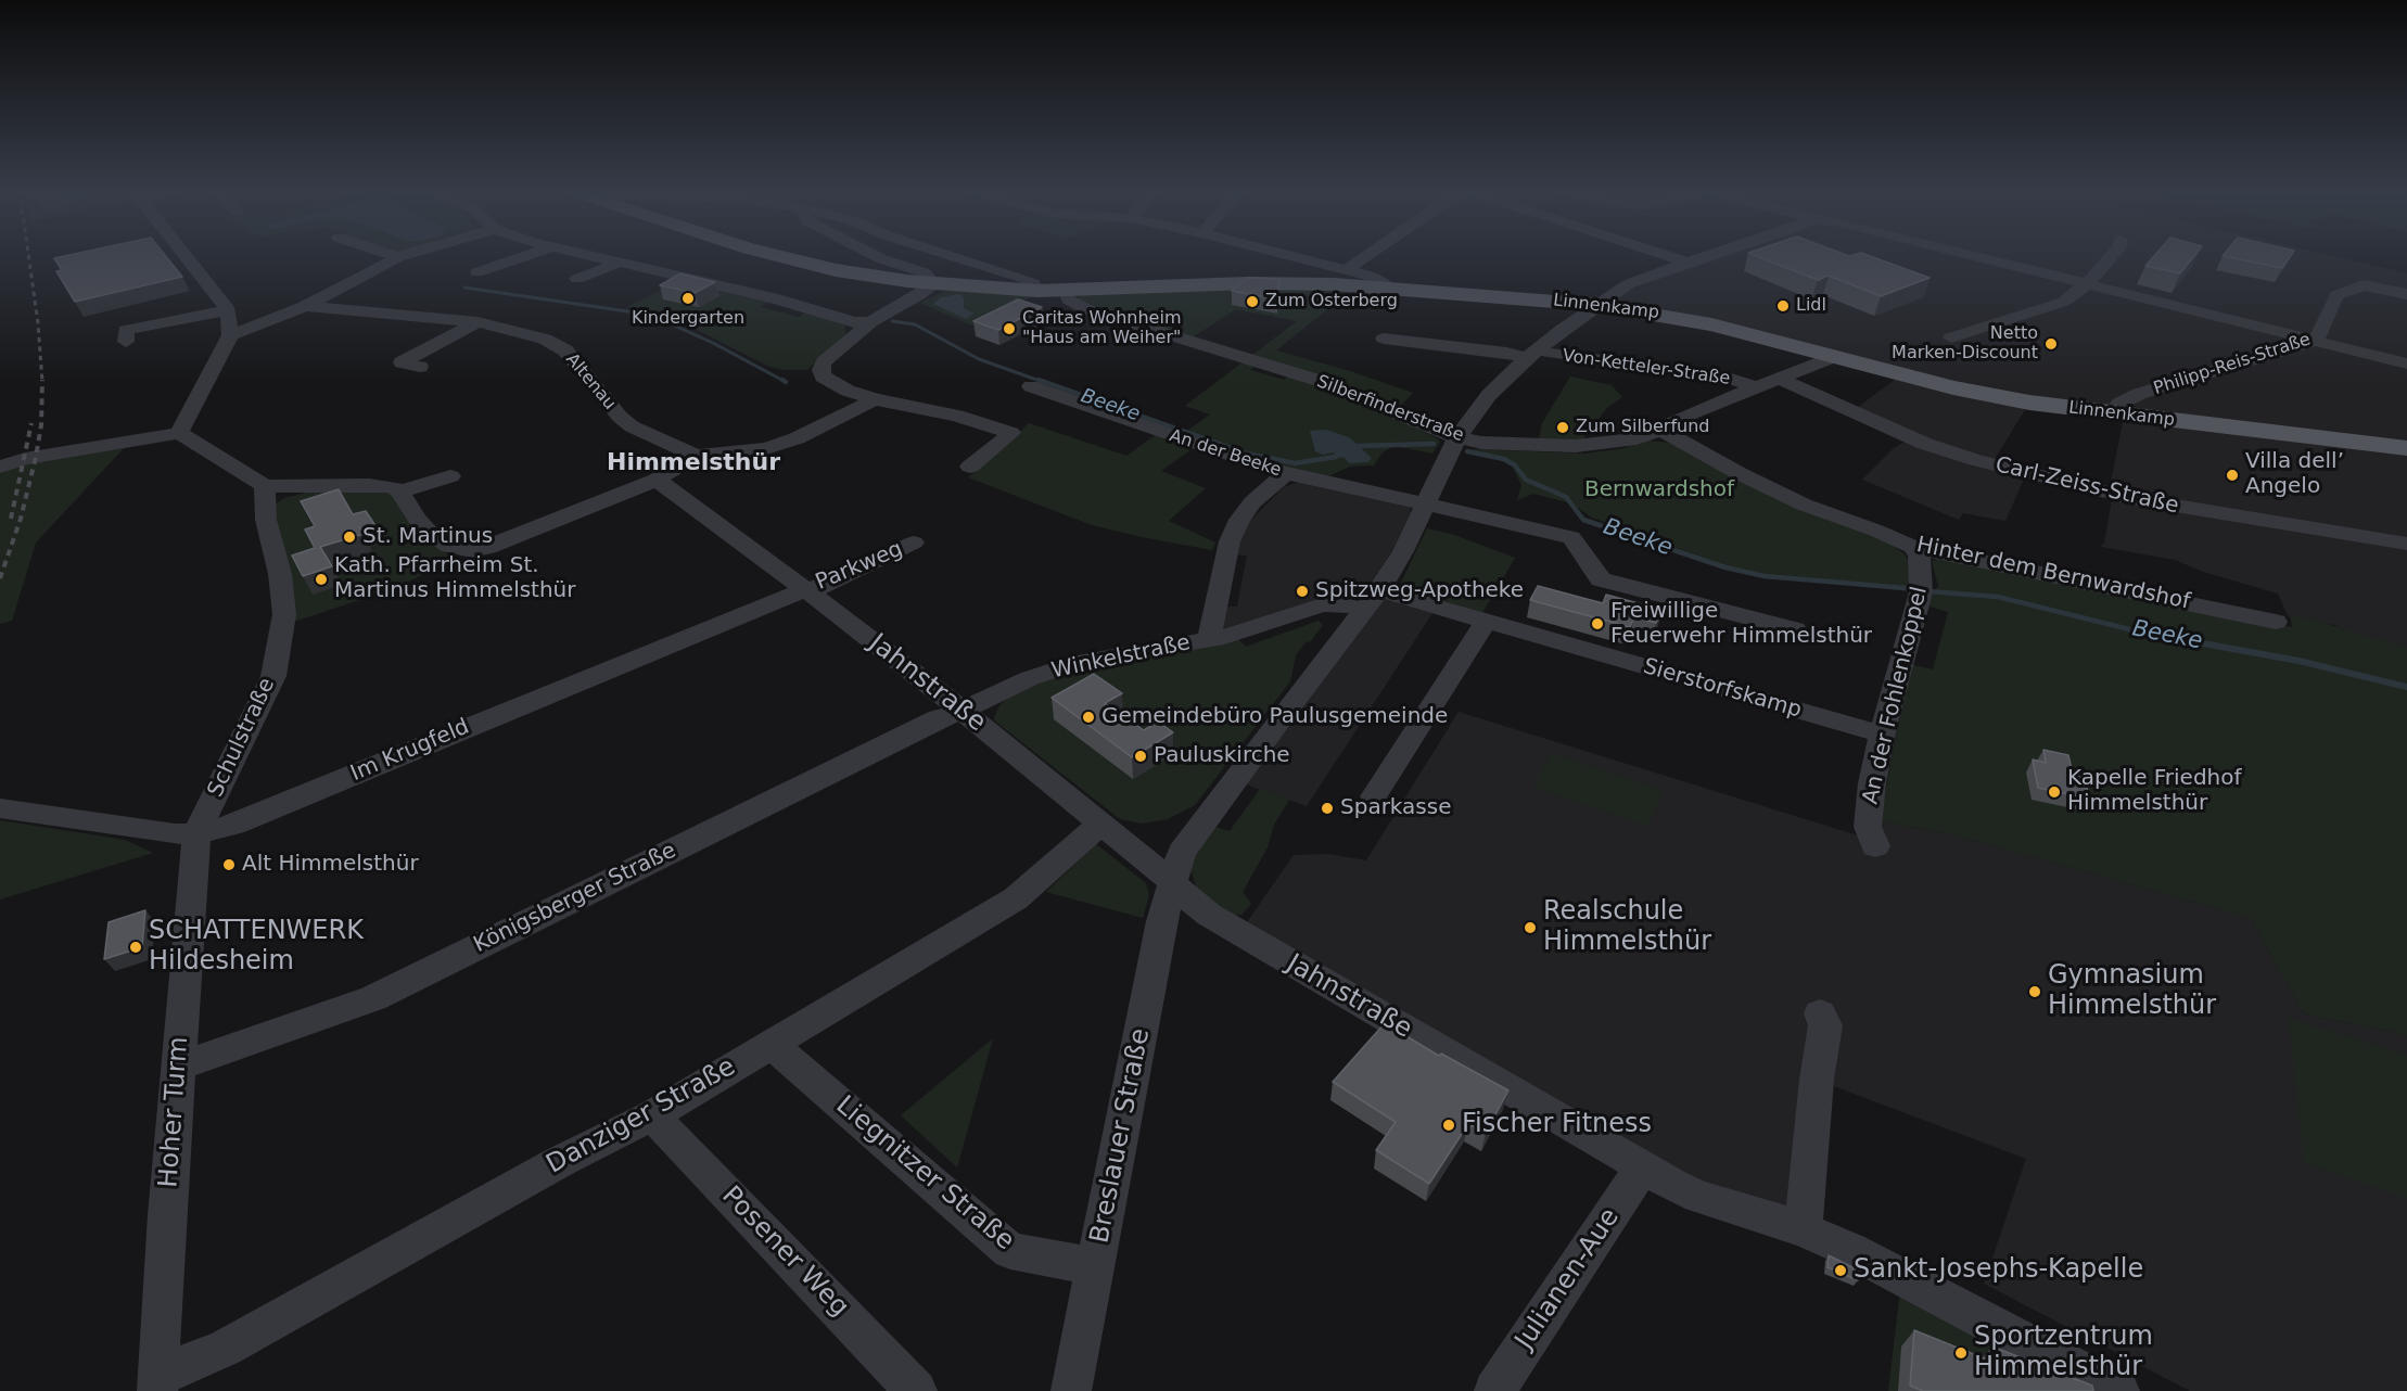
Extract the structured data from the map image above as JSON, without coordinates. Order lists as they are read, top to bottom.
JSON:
{
  "streets": {
    "main road": ["Linnenkamp"],
    "street": [
      "Philipp-Reis-Straße",
      "Von-Ketteler-Straße",
      "Altenau",
      "Silberfinderstraße",
      "An der Beeke",
      "Carl-Zeiss-Straße",
      "Parkweg",
      "Hinter dem Bernwardshof",
      "Winkelstraße",
      "Jahnstraße",
      "Sierstorfskamp",
      "An der Fohlenkoppel",
      "Schulstraße",
      "Im Krugfeld",
      "Königsberger Straße",
      "Hoher Turm",
      "Danziger Straße",
      "Breslauer Straße",
      "Liegnitzer Straße",
      "Posener Weg",
      "Julianen-Aue"
    ]
  },
  "crossings": [
    ["Linnenkamp", "Philipp-Reis-Straße"],
    ["Linnenkamp", "Von-Ketteler-Straße"],
    ["Linnenkamp", "Silberfinderstraße"],
    ["Von-Ketteler-Straße", "Silberfinderstraße"],
    ["Silberfinderstraße", "Carl-Zeiss-Straße"],
    ["Silberfinderstraße", "Hinter dem Bernwardshof"],
    ["An der Beeke", "Winkelstraße"],
    ["Parkweg", "Jahnstraße"],
    ["Parkweg", "Im Krugfeld"],
    ["Hinter dem Bernwardshof", "An der Fohlenkoppel"],
    ["Winkelstraße", "Jahnstraße"],
    ["Winkelstraße", "Sierstorfskamp"],
    ["Winkelstraße", "Königsberger Straße"],
    ["Winkelstraße", "Breslauer Straße"],
    ["Jahnstraße", "Im Krugfeld"],
    ["Jahnstraße", "Königsberger Straße"],
    ["Jahnstraße", "Danziger Straße"],
    ["Jahnstraße", "Breslauer Straße"],
    ["Jahnstraße", "Julianen-Aue"],
    ["Sierstorfskamp", "An der Fohlenkoppel"],
    ["Schulstraße", "Im Krugfeld"],
    ["Schulstraße", "Hoher Turm"],
    ["Im Krugfeld", "Hoher Turm"],
    ["Königsberger Straße", "Hoher Turm"],
    ["Hoher Turm", "Danziger Straße"],
    ["Danziger Straße", "Liegnitzer Straße"],
    ["Danziger Straße", "Posener Weg"],
    ["Breslauer Straße", "Liegnitzer Straße"]
  ],
  "districts": ["Himmelsthür"],
  "water": ["Beeke"],
  "parks": ["Bernwardshof"],
  "places": [
    "Kindergarten",
    "Zum Osterberg",
    "Lidl",
    "Caritas Wohnheim \"Haus am Weiher\"",
    "Netto Marken-Discount",
    "Zum Silberfund",
    "Villa dell’ Angelo",
    "St. Martinus",
    "Kath. Pfarrheim St. Martinus Himmelsthür",
    "Spitzweg-Apotheke",
    "Freiwillige Feuerwehr Himmelsthür",
    "Gemeindebüro Paulusgemeinde",
    "Pauluskirche",
    "Kapelle Friedhof Himmelsthür",
    "Sparkasse",
    "Alt Himmelsthür",
    "Realschule Himmelsthür",
    "SCHATTENWERK Hildesheim",
    "Gymnasium Himmelsthür",
    "Fischer Fitness",
    "Sankt-Josephs-Kapelle",
    "Sportzentrum Himmelsthür"
  ]
}
